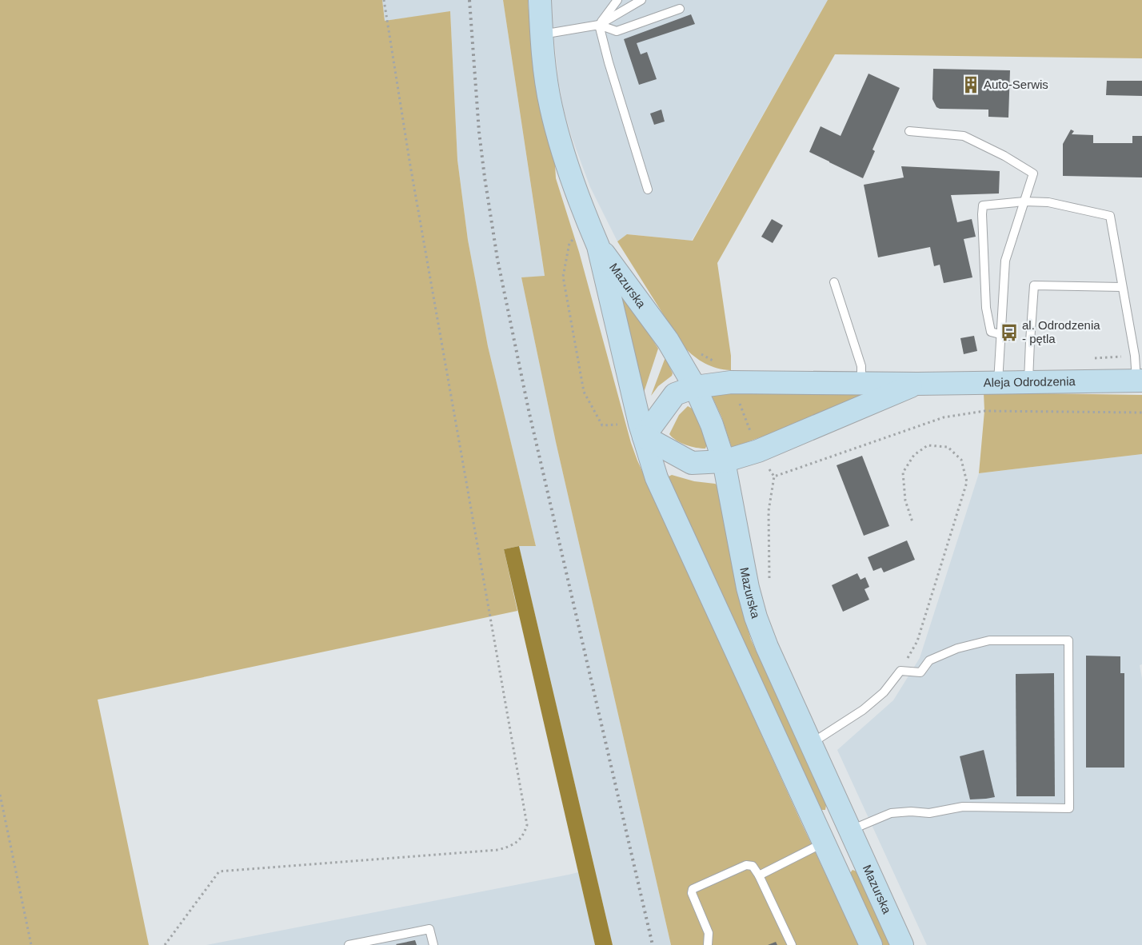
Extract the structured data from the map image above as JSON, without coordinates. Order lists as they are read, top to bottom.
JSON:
{
  "streets": {
    "main road": ["Mazurska", "Aleja Odrodzenia"]
  },
  "crossings": [
    ["Mazurska", "Aleja Odrodzenia"]
  ],
  "places": {
    "building": ["Auto-Serwis"],
    "bus stop": ["al. Odrodzenia - pętla"]
  }
}
